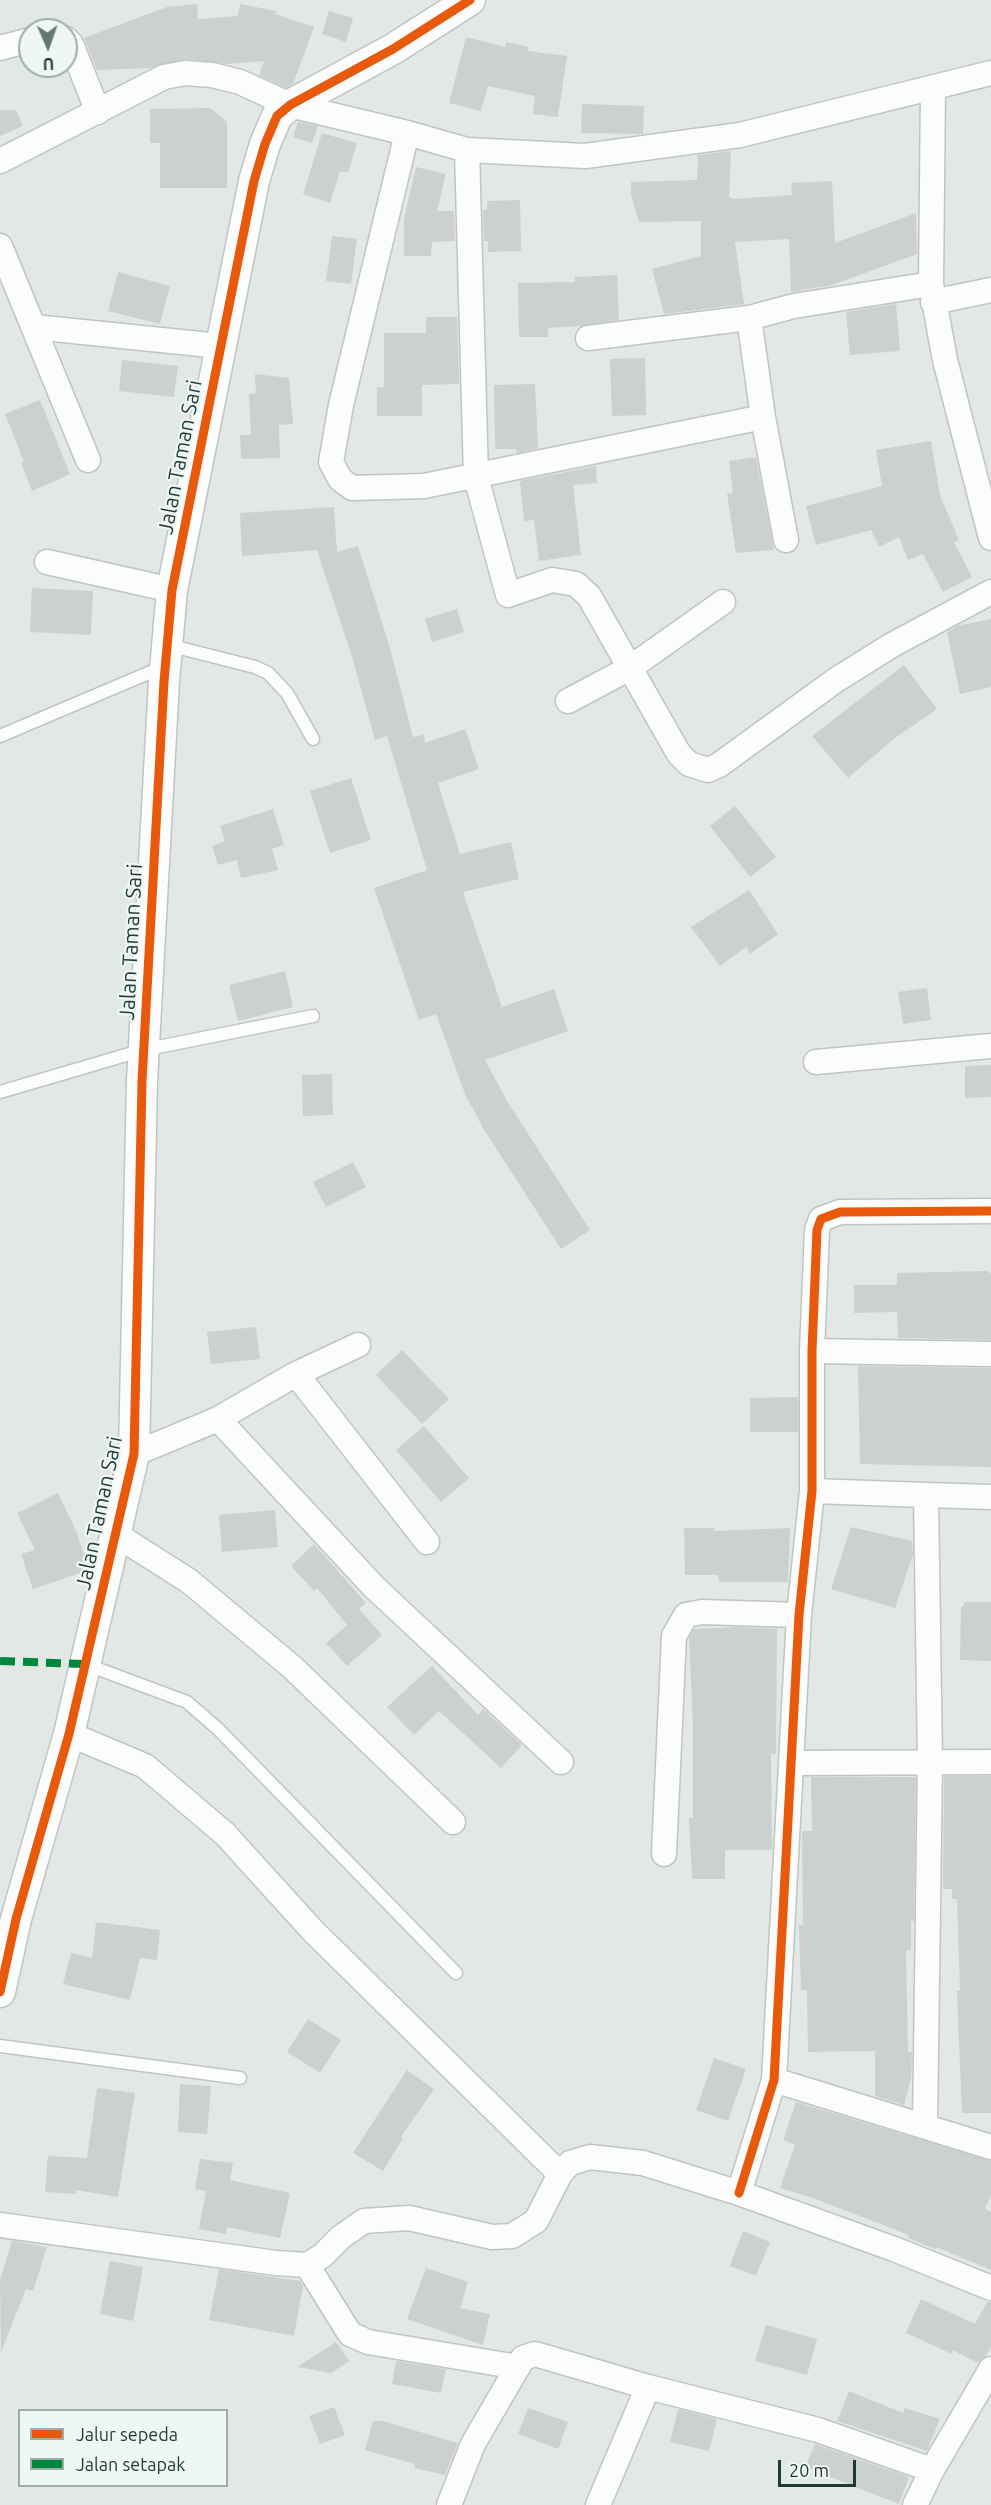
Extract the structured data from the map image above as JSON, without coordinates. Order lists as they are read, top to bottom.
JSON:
{
  "streets": {
    "street": ["Jalan Taman Sari"]
  },
  "legend": ["Jalur sepeda", "Jalan setapak"],
  "scale_bar": "20 m",
  "north": "bottom"
}
